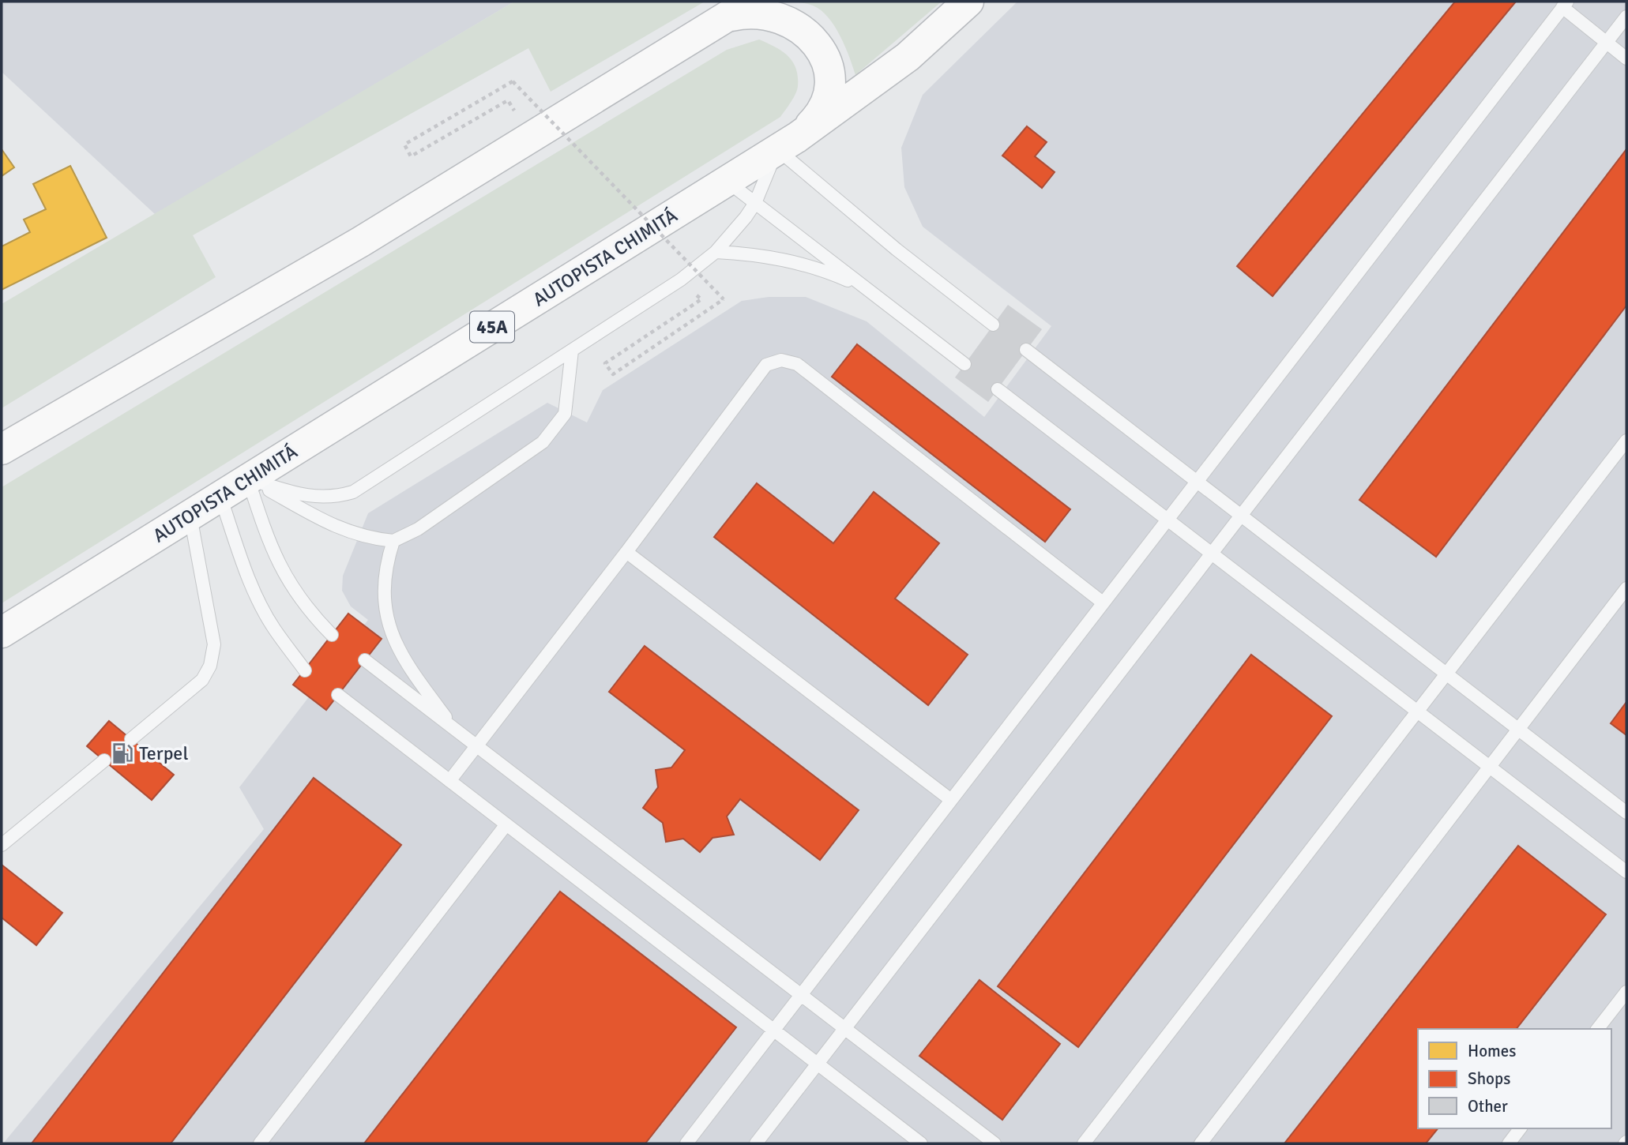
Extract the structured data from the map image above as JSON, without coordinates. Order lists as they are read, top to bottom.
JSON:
{
  "streets": {
    "highway": ["AUTOPISTA CHIMITÁ", "45A"]
  },
  "places": {
    "fuel station": ["Terpel"]
  },
  "legend": ["Homes", "Shops", "Other"]
}
